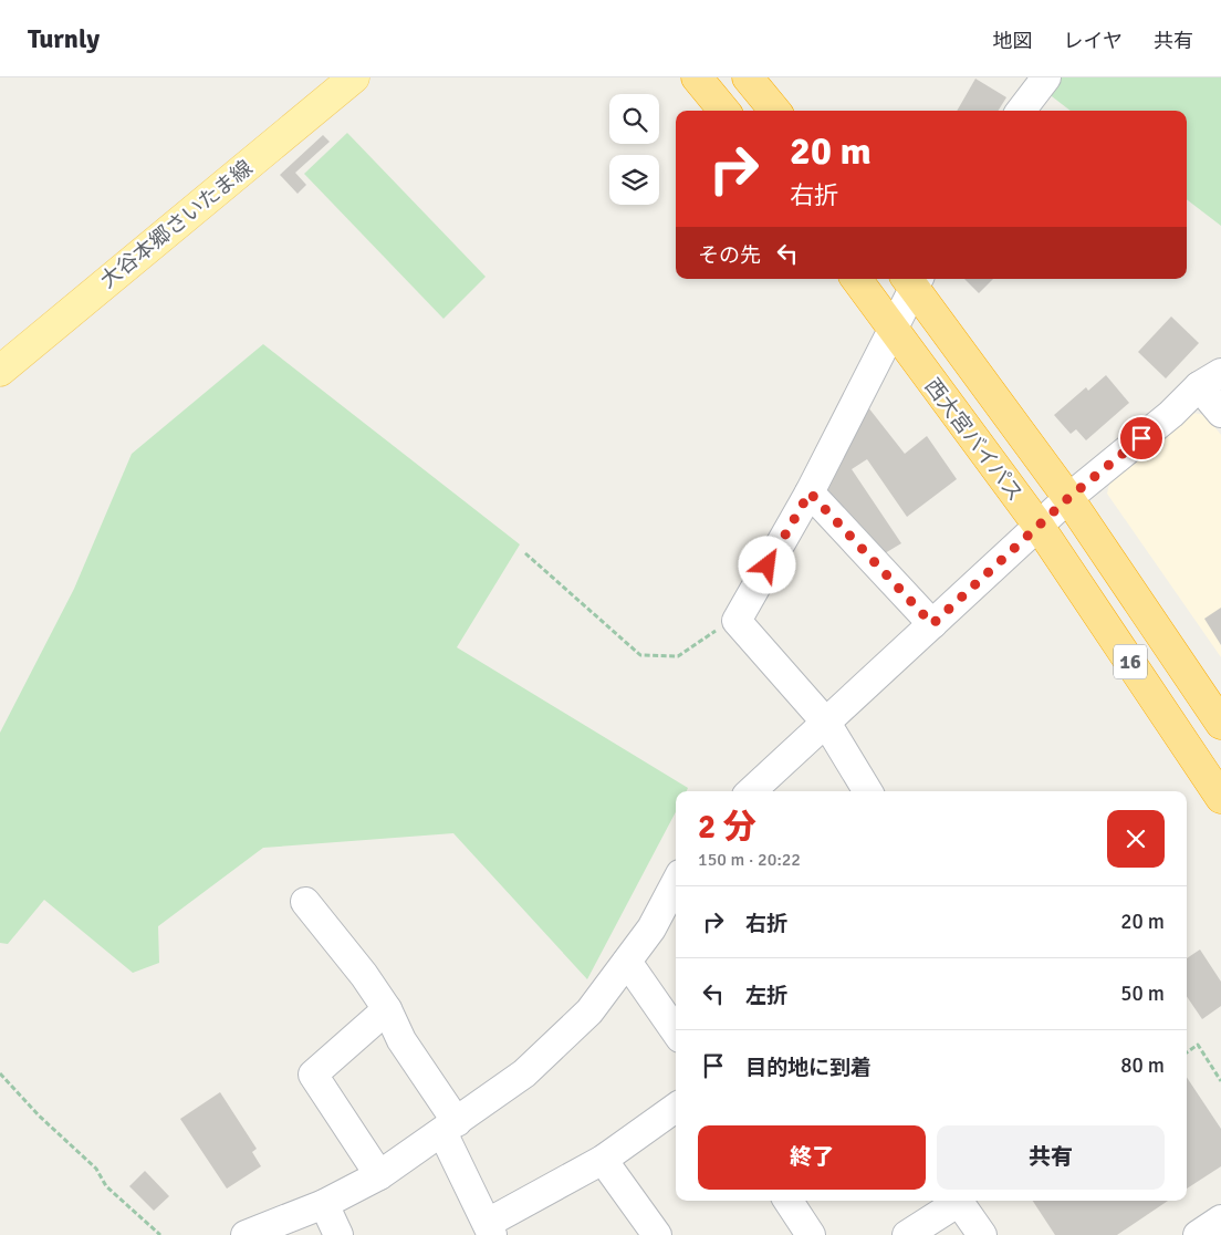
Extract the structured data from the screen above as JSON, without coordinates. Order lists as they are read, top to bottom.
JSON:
{
  "streets": {
    "highway": ["西大宮バイパス", "16"],
    "main road": ["大谷本郷さいたま線"]
  },
  "page": {
    "header": "Turnly",
    "nav": ["地図", "レイヤ", "共有"],
    "turn": ["20 m", "右折"],
    "then": "その先",
    "heading": ["2 分", "150 m · 20:22"],
    "list": [
      {
        "name": "右折",
        "value": "20 m"
      },
      {
        "name": "左折",
        "value": "50 m"
      },
      {
        "name": "目的地に到着",
        "value": "80 m"
      }
    ],
    "buttons": ["終了", "共有"]
  }
}
